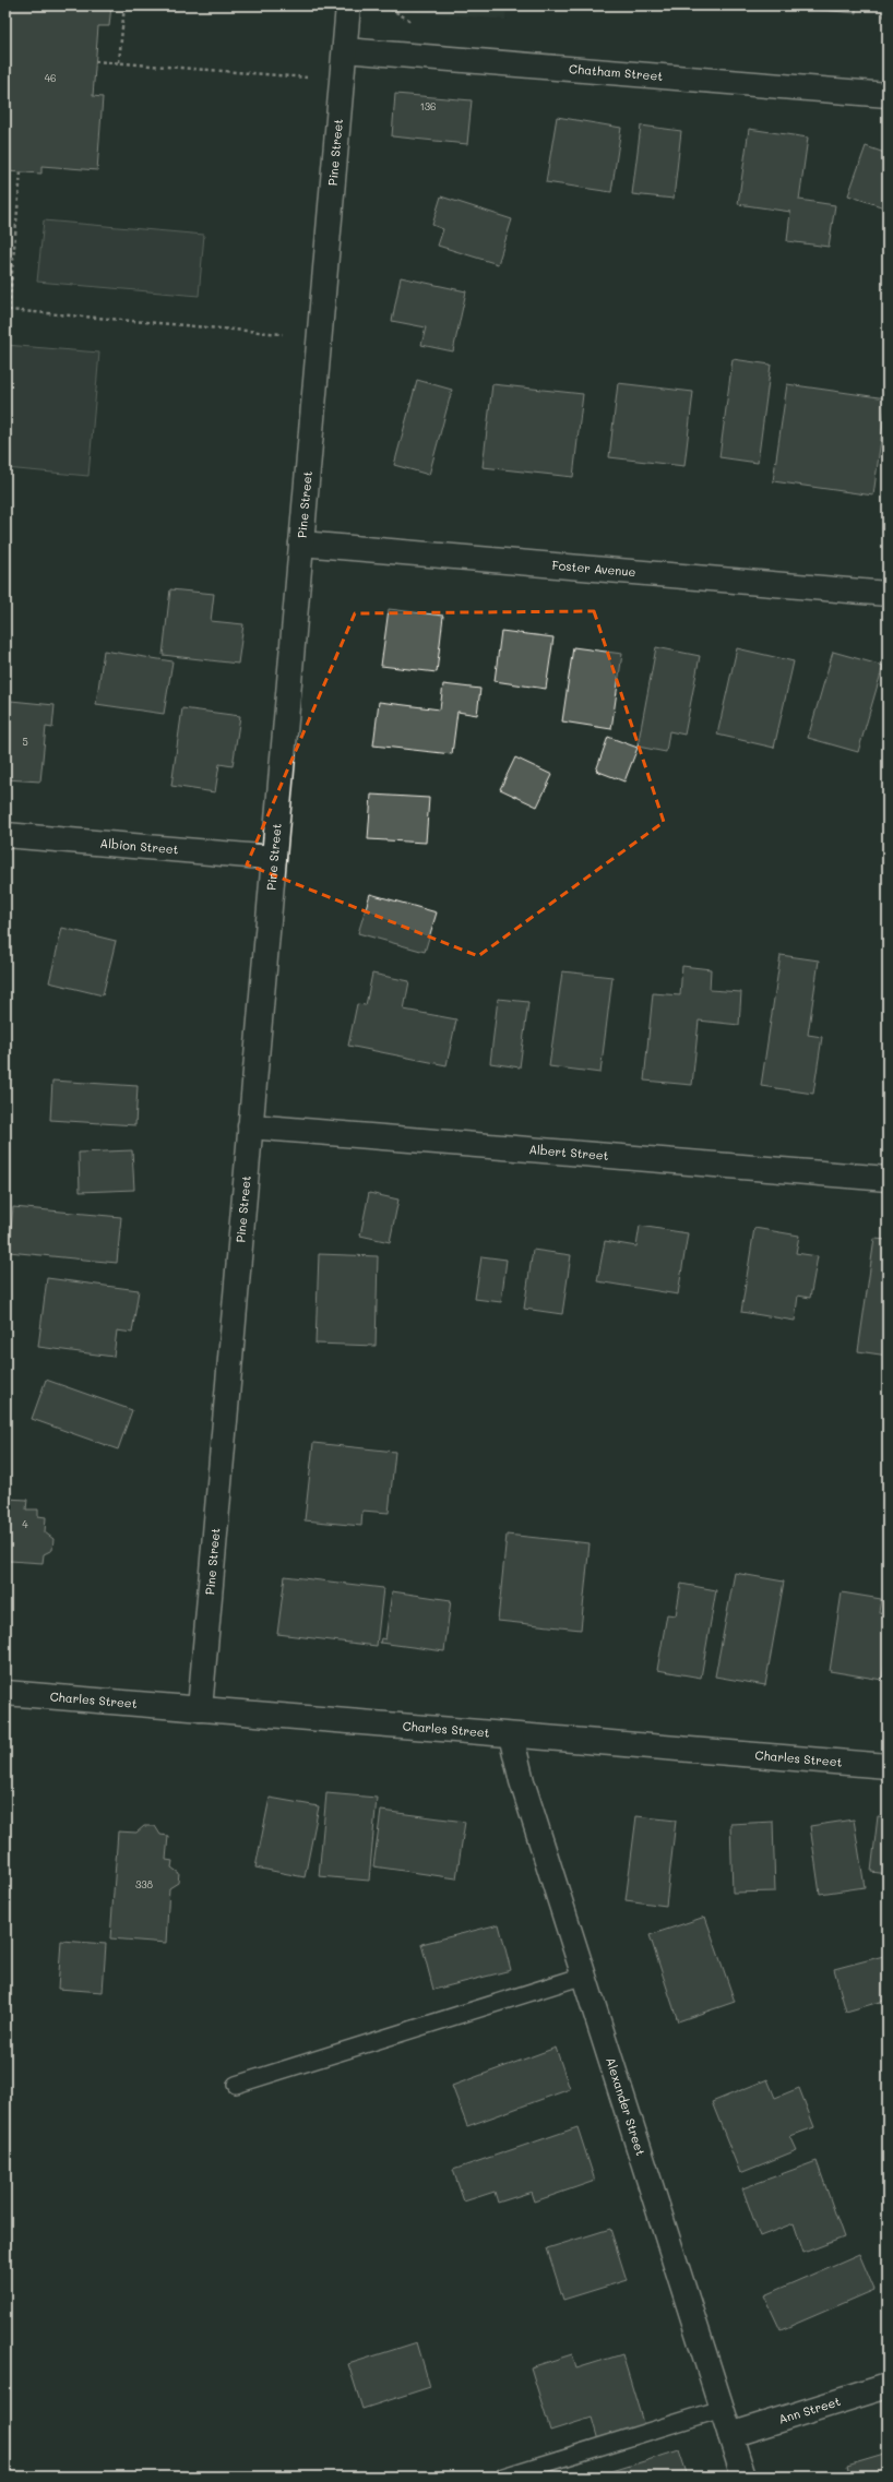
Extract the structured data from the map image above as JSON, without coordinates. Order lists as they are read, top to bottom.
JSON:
{
  "streets": {
    "street": [
      "Chatham Street",
      "Pine Street",
      "Foster Avenue",
      "Albion Street",
      "Albert Street",
      "Charles Street",
      "Alexander Street",
      "Ann Street"
    ]
  },
  "crossings": [
    ["Chatham Street", "Pine Street"],
    ["Pine Street", "Foster Avenue"],
    ["Pine Street", "Albion Street"],
    ["Pine Street", "Albert Street"],
    ["Pine Street", "Charles Street"],
    ["Charles Street", "Alexander Street"],
    ["Alexander Street", "Ann Street"]
  ],
  "house_numbers": [
    "46",
    "136",
    "5",
    "4",
    "338"
  ]
}
